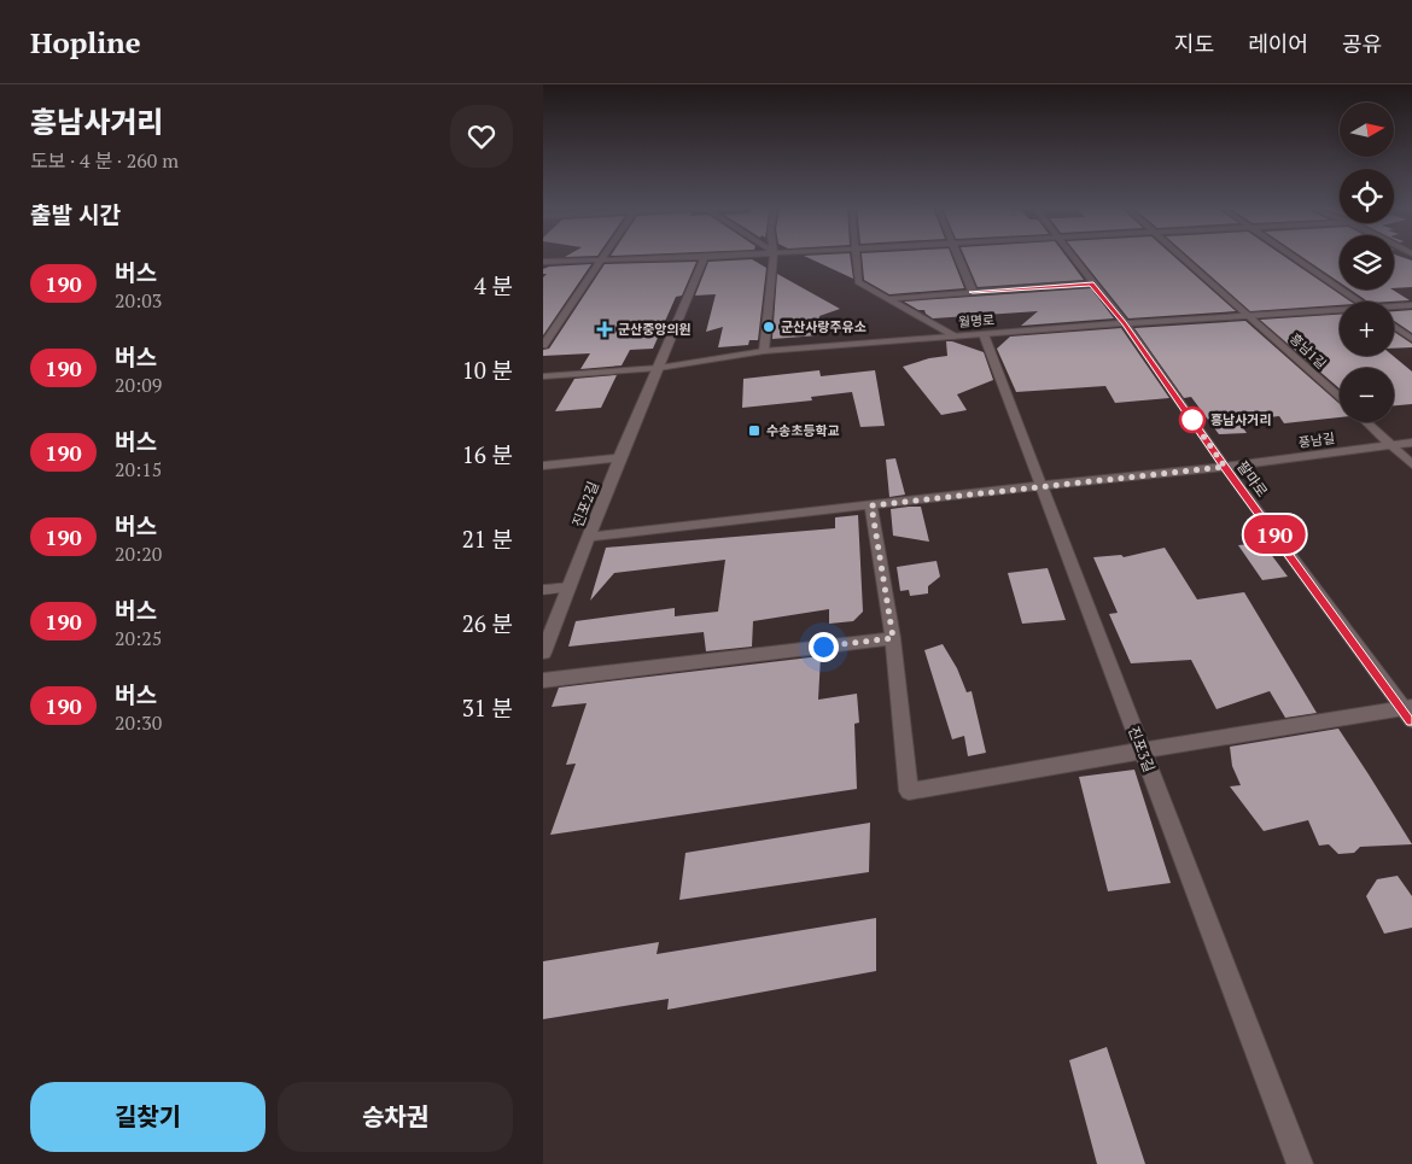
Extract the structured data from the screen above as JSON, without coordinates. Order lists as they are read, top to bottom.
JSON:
{
  "streets": {
    "street": [
      "월명로",
      "흥남1길",
      "풍남길",
      "팔마로",
      "진포2길",
      "진포3길"
    ]
  },
  "crossings": [
    ["월명로", "흥남1길"],
    ["월명로", "팔마로"],
    ["월명로", "진포2길"],
    ["월명로", "진포3길"],
    ["풍남길", "팔마로"],
    ["풍남길", "진포2길"],
    ["풍남길", "진포3길"]
  ],
  "places": {
    "other": ["군산사랑주유소", "흥남사거리"],
    "health": ["군산중앙의원"],
    "transit": ["수송초등학교"]
  },
  "lines": ["bus line 190"],
  "north": "right",
  "page": {
    "header": "Hopline",
    "nav": ["지도", "레이어", "공유"],
    "heading": [
      ["흥남사거리", "도보 · 4 분 · 260 m"],
      "출발 시간"
    ],
    "on_map": "190",
    "map_buttons": ["+", "−"],
    "list": [
      {
        "mark": "190",
        "name": "버스",
        "note": "20:03",
        "value": "4 분"
      },
      {
        "mark": "190",
        "name": "버스",
        "note": "20:09",
        "value": "10 분"
      },
      {
        "mark": "190",
        "name": "버스",
        "note": "20:15",
        "value": "16 분"
      },
      {
        "mark": "190",
        "name": "버스",
        "note": "20:20",
        "value": "21 분"
      },
      {
        "mark": "190",
        "name": "버스",
        "note": "20:25",
        "value": "26 분"
      },
      {
        "mark": "190",
        "name": "버스",
        "note": "20:30",
        "value": "31 분"
      }
    ],
    "buttons": ["길찾기", "승차권"]
  }
}
